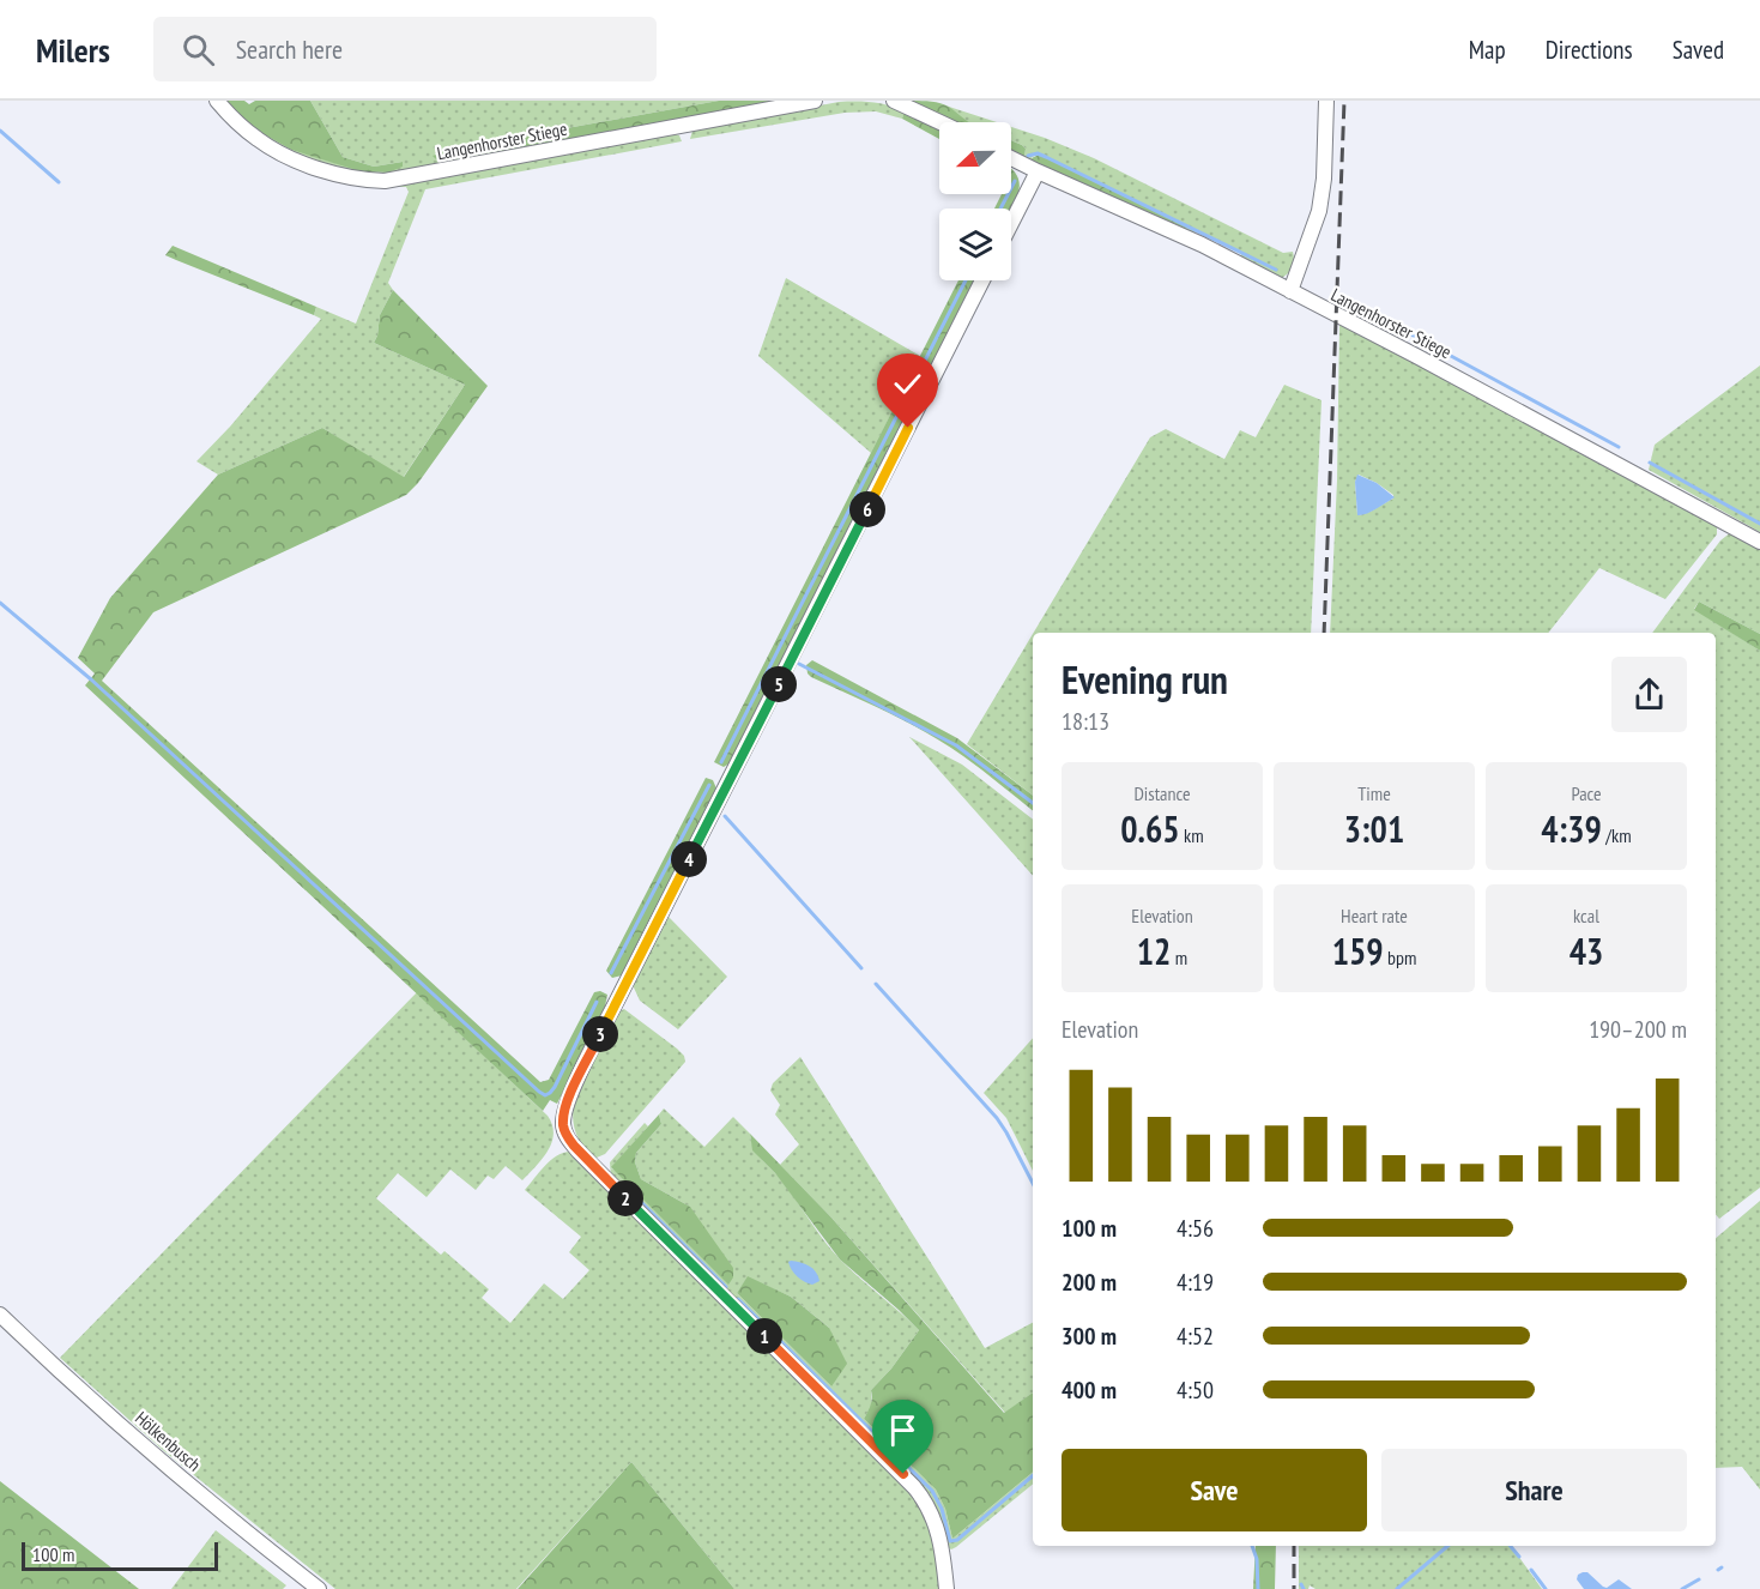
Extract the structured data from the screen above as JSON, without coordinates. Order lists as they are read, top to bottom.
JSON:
{
  "streets": {
    "street": ["Langenhorster Stiege", "Hölkenbusch"]
  },
  "scale_bar": "100 m",
  "north": "left",
  "page": {
    "header": "Milers",
    "search": "Search here",
    "nav": ["Map", "Directions", "Saved"],
    "pins": [
      "6",
      "5",
      "4",
      "3",
      "2",
      "1"
    ],
    "heading": ["Evening run", "18:13"],
    "stats": [
      ["Distance", "0.65 km"],
      ["Time", "3:01"],
      ["Pace", "4:39 /km"],
      ["Elevation", "12 m"],
      ["Heart rate", "159 bpm"],
      ["kcal", "43"]
    ],
    "chart": ["Elevation", "190–200 m"],
    "list": [
      {
        "name": "100 m",
        "note": "4:56"
      },
      {
        "name": "200 m",
        "note": "4:19"
      },
      {
        "name": "300 m",
        "note": "4:52"
      },
      {
        "name": "400 m",
        "note": "4:50"
      }
    ],
    "buttons": ["Save", "Share"],
    "scale": "100 m"
  }
}
